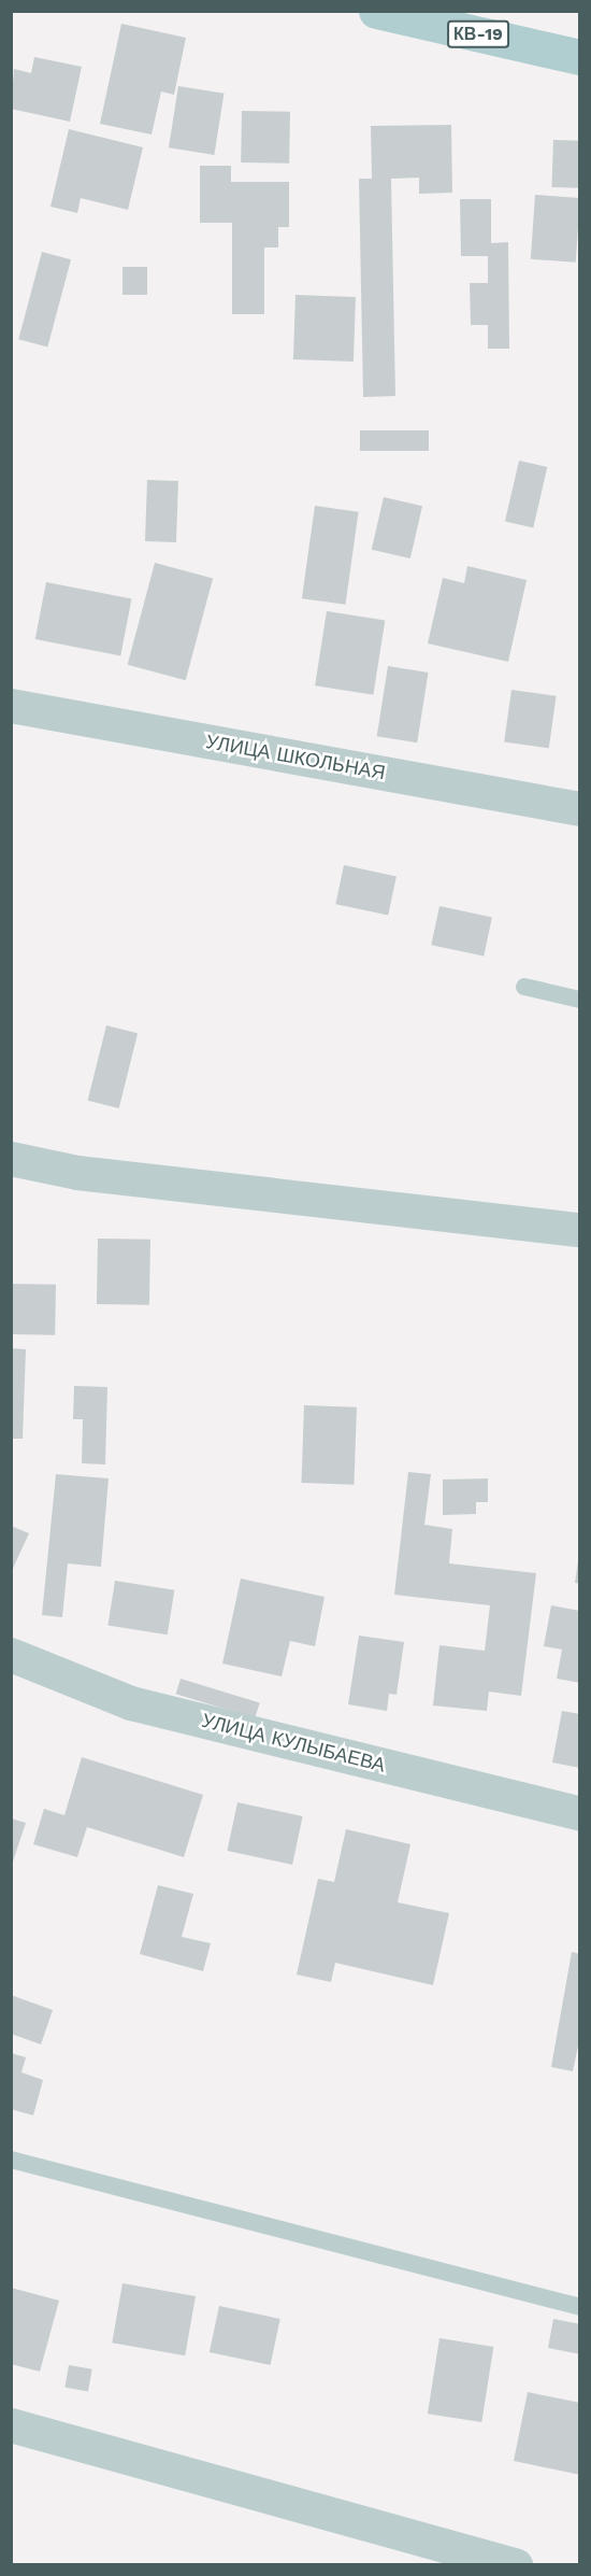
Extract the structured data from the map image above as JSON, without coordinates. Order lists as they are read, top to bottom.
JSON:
{
  "streets": {
    "main road": ["КВ-19"],
    "street": ["УЛИЦА ШКОЛЬНАЯ", "УЛИЦА КУЛЫБАЕВА"]
  }
}
